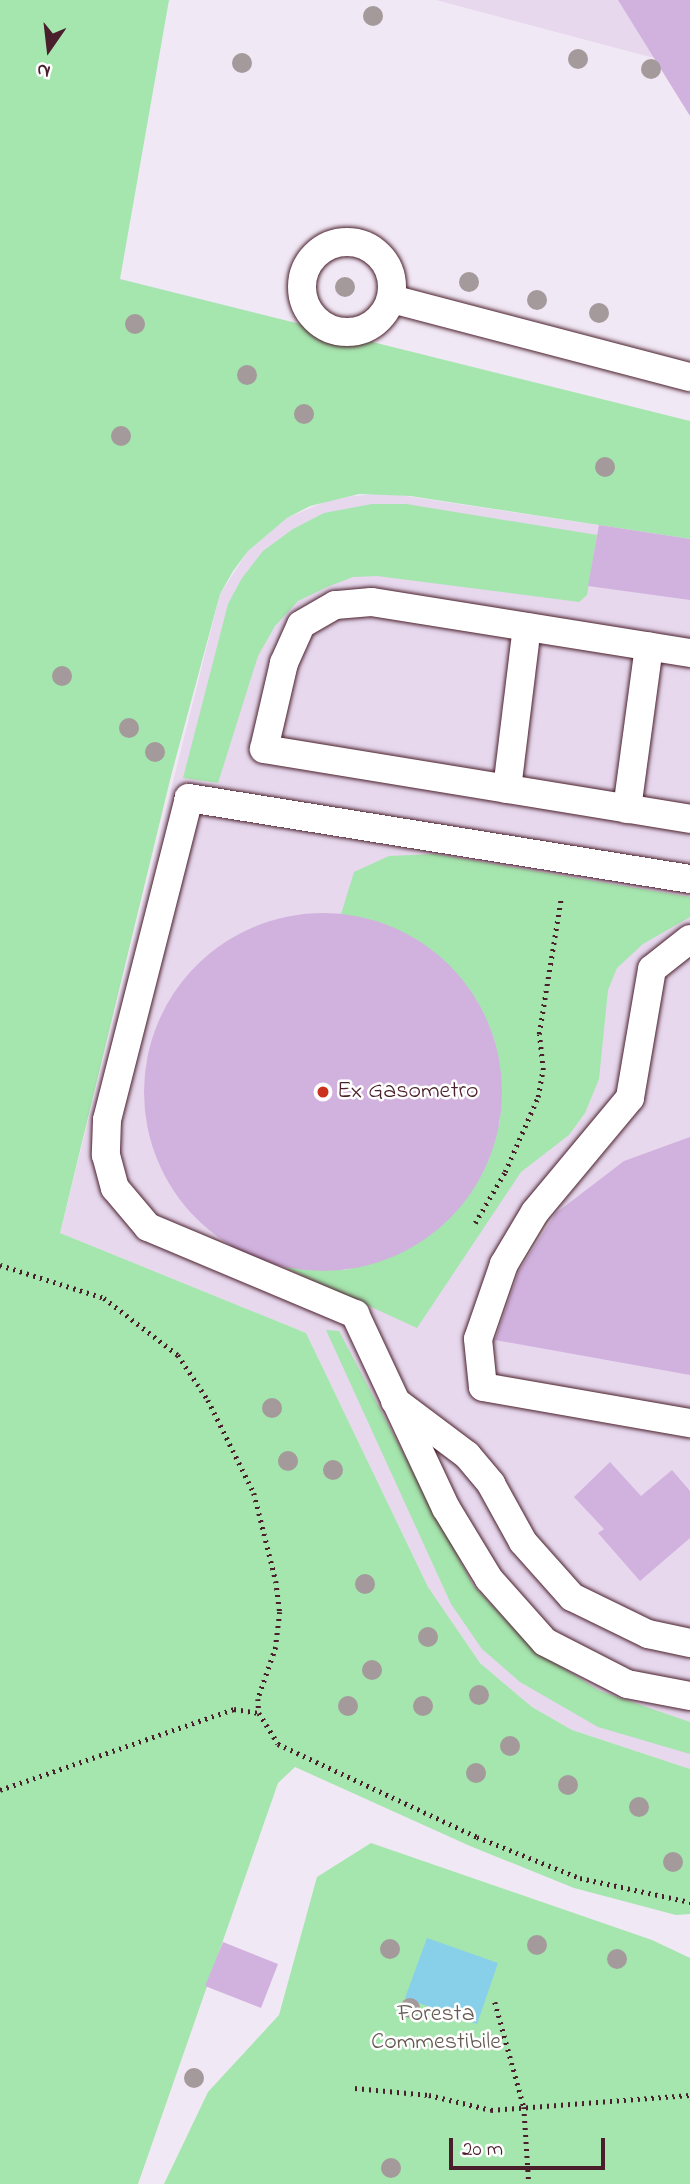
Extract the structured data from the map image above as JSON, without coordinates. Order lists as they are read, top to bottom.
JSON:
{
  "parks": ["Foresta Commestibile"],
  "places": ["Ex Gasometro"],
  "scale_bar": "20 m",
  "north": "bottom"
}
